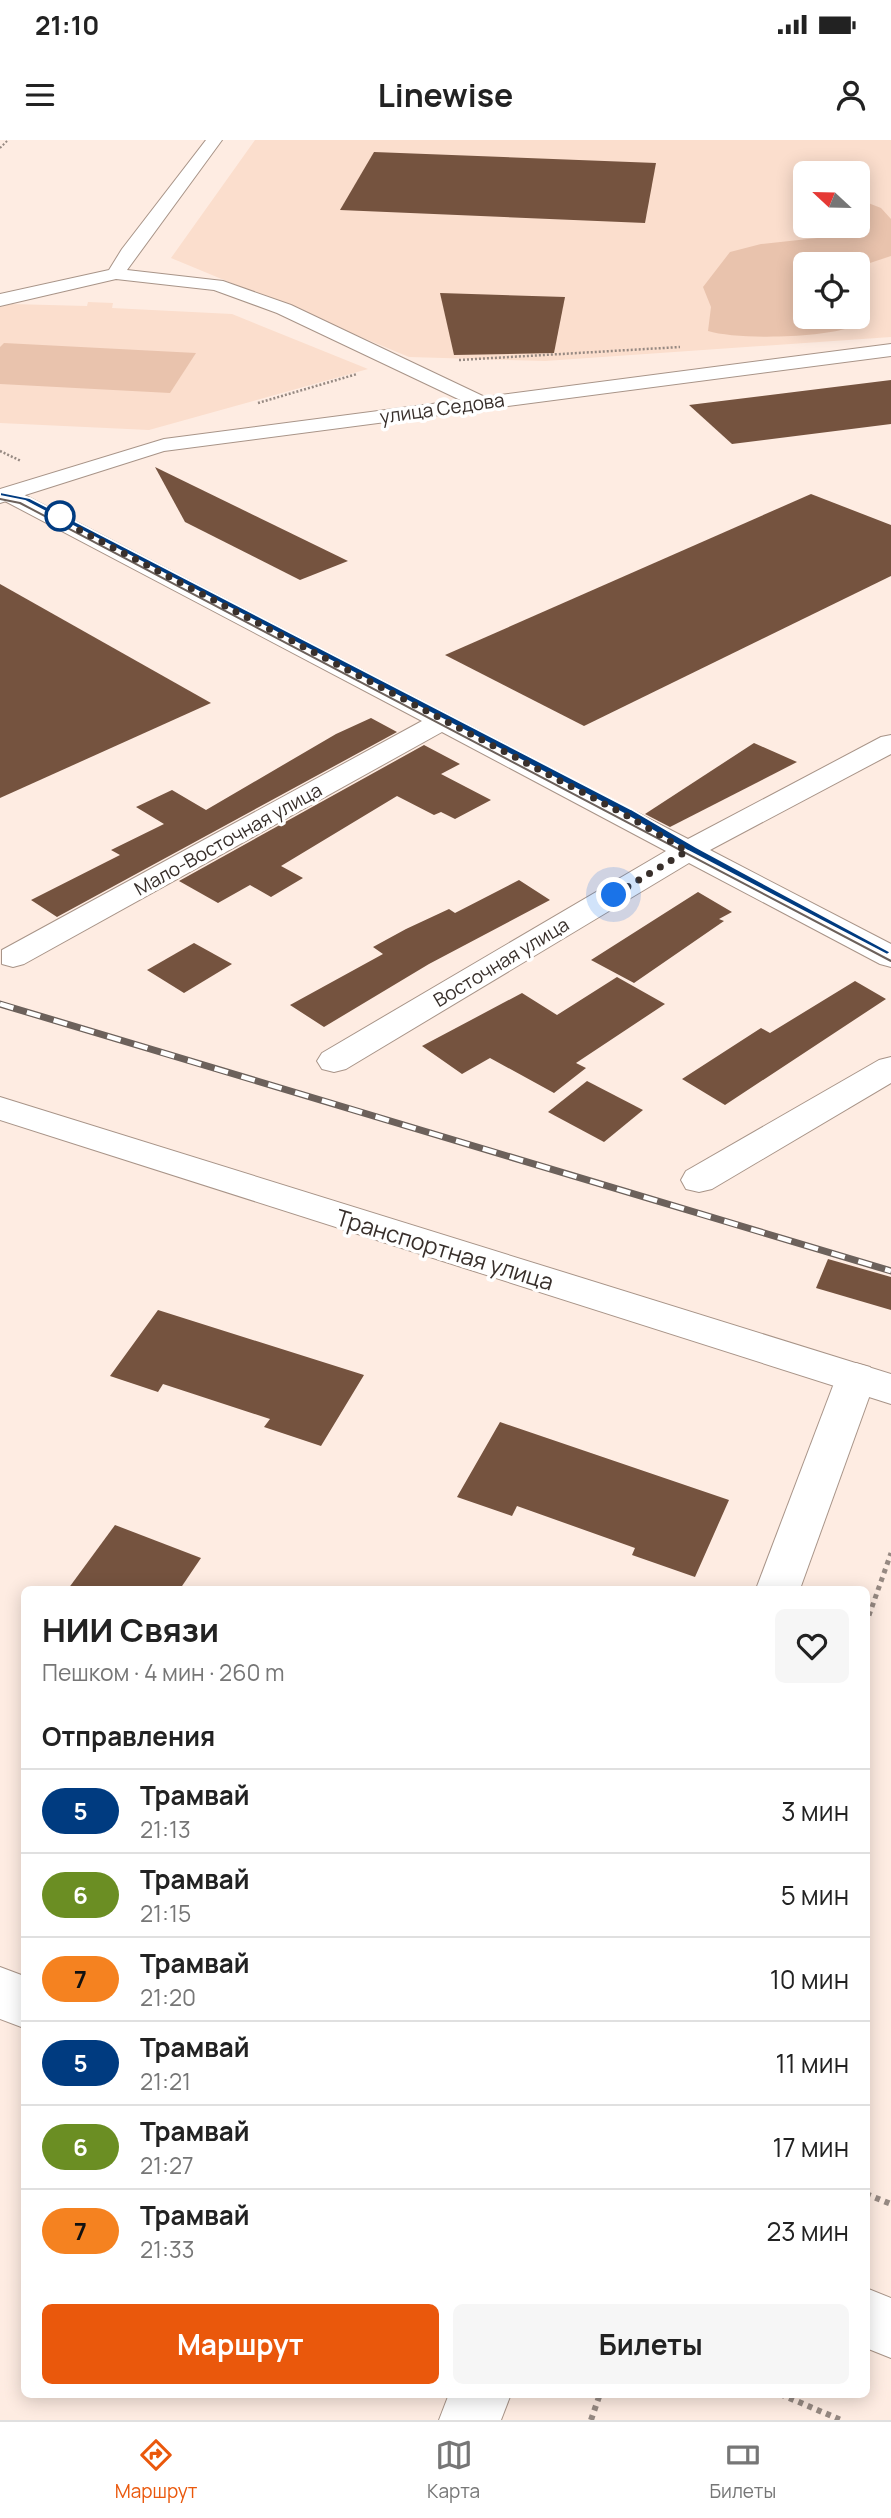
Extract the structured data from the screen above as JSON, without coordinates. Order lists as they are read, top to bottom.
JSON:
{
  "streets": {
    "street": [
      "улица Седова",
      "Мало-Восточная улица",
      "Восточная улица",
      "Транспортная улица"
    ]
  },
  "lines": ["tram line 5"],
  "north": "left",
  "page": {
    "status": "21:10",
    "header": "Linewise",
    "heading": [
      ["НИИ Связи", "Пешком · 4 мин · 260 m"],
      "Отправления"
    ],
    "list": [
      {
        "mark": "5",
        "name": "Трамвай",
        "note": "21:13",
        "value": "3 мин"
      },
      {
        "mark": "6",
        "name": "Трамвай",
        "note": "21:15",
        "value": "5 мин"
      },
      {
        "mark": "7",
        "name": "Трамвай",
        "note": "21:20",
        "value": "10 мин"
      },
      {
        "mark": "5",
        "name": "Трамвай",
        "note": "21:21",
        "value": "11 мин"
      },
      {
        "mark": "6",
        "name": "Трамвай",
        "note": "21:27",
        "value": "17 мин"
      },
      {
        "mark": "7",
        "name": "Трамвай",
        "note": "21:33",
        "value": "23 мин"
      }
    ],
    "buttons": ["Маршрут", "Билеты"],
    "tabs": ["Маршрут", "Карта", "Билеты"]
  }
}
